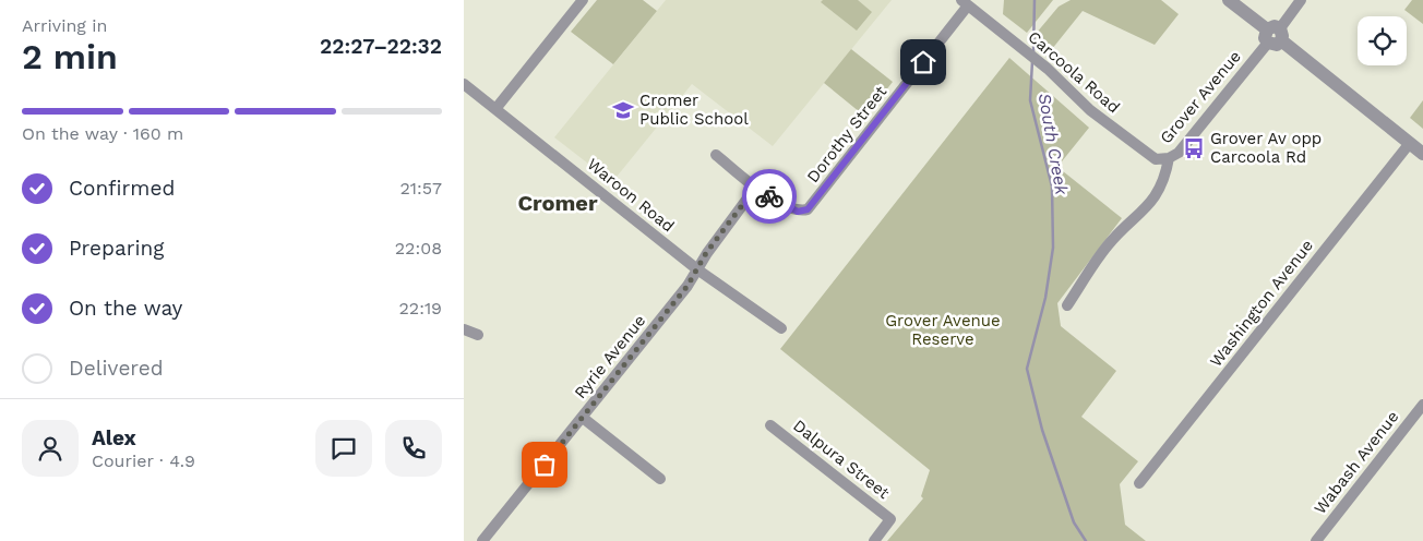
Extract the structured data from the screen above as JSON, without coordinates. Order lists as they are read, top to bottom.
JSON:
{
  "streets": {
    "street": [
      "Carcoola Road",
      "Grover Avenue",
      "Dorothy Street",
      "Waroon Road",
      "Washington Avenue",
      "Ryrie Avenue",
      "Dalpura Street",
      "Wabash Avenue"
    ]
  },
  "crossings": [
    ["Carcoola Road", "Grover Avenue"],
    ["Carcoola Road", "Dorothy Street"],
    ["Dorothy Street", "Ryrie Avenue"],
    ["Waroon Road", "Ryrie Avenue"]
  ],
  "districts": ["Cromer"],
  "water": ["South Creek"],
  "parks": ["Grover Avenue Reserve"],
  "places": {
    "school or university": ["Cromer Public School"],
    "bus stop": ["Grover Av opp Carcoola Rd"]
  },
  "page": {
    "heading": ["2 min", "Arriving in", "22:27–22:32"],
    "panel": ["Alex", "Courier · 4.9"],
    "bar": "On the way · 160 m",
    "list": [
      ["Confirmed", "21:57"],
      ["Preparing", "22:08"],
      ["On the way", "22:19"],
      "Delivered"
    ]
  }
}
